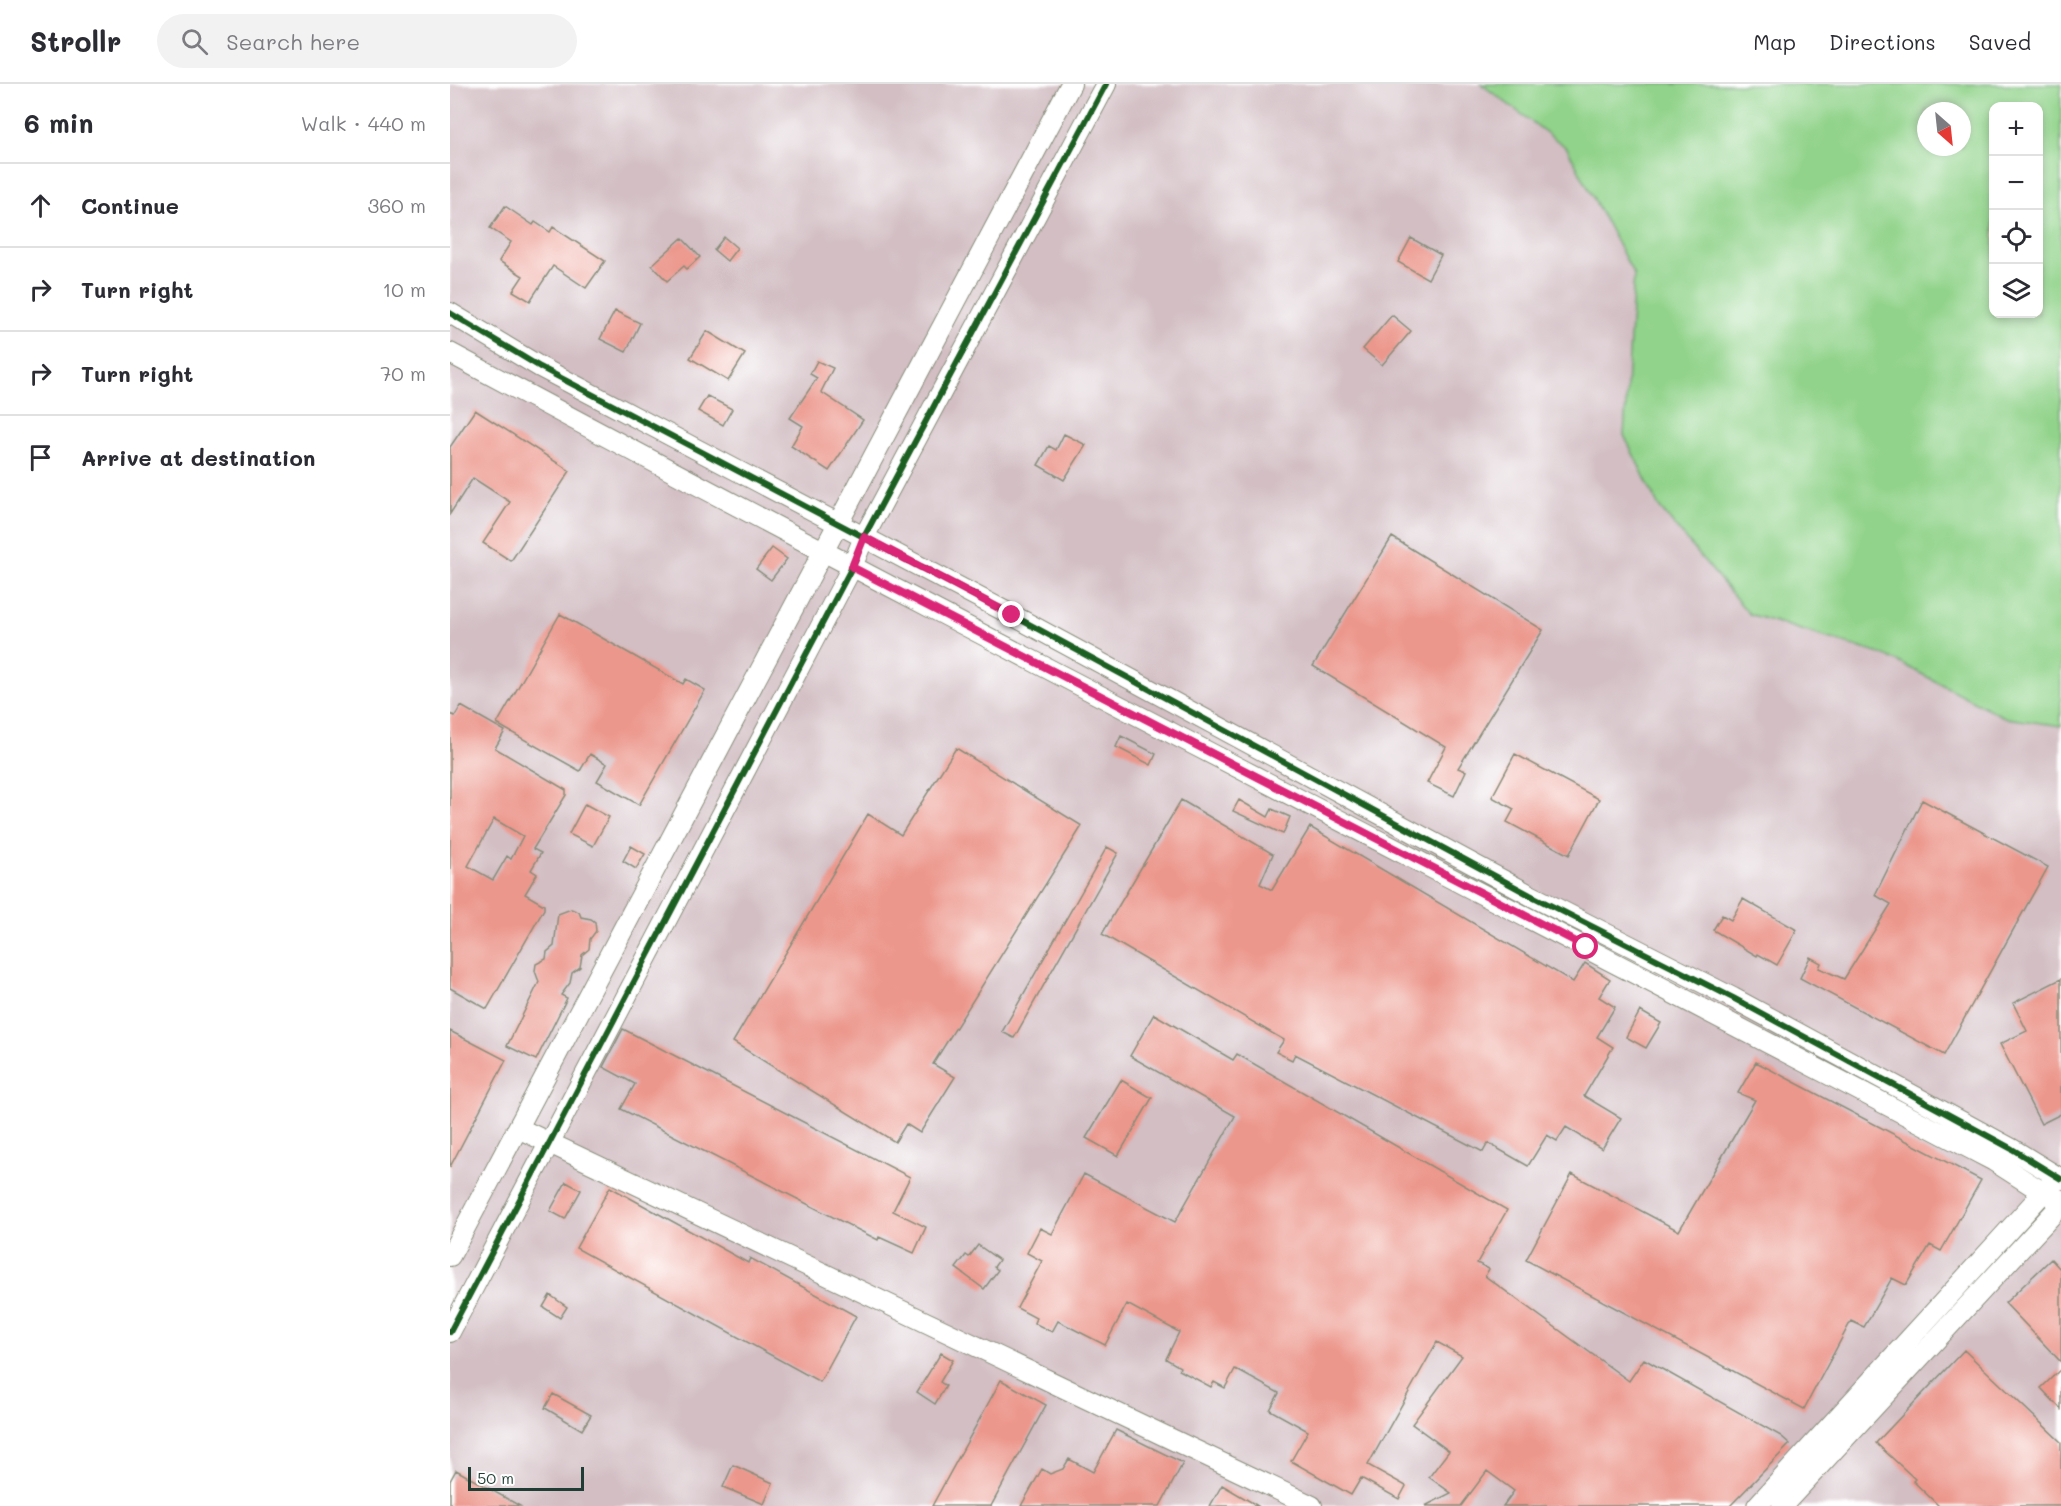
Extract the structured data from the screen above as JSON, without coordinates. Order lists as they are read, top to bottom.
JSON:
{
  "scale_bar": "50 m",
  "north": "bottom right",
  "page": {
    "header": "Strollr",
    "search": "Search here",
    "nav": ["Map", "Directions", "Saved"],
    "heading": ["6 min", "Walk · 440 m"],
    "map_buttons": ["+", "−"],
    "list": [
      ["Continue", "360 m"],
      ["Turn right", "10 m"],
      ["Turn right", "70 m"],
      "Arrive at destination"
    ],
    "scale": "50 m"
  }
}
